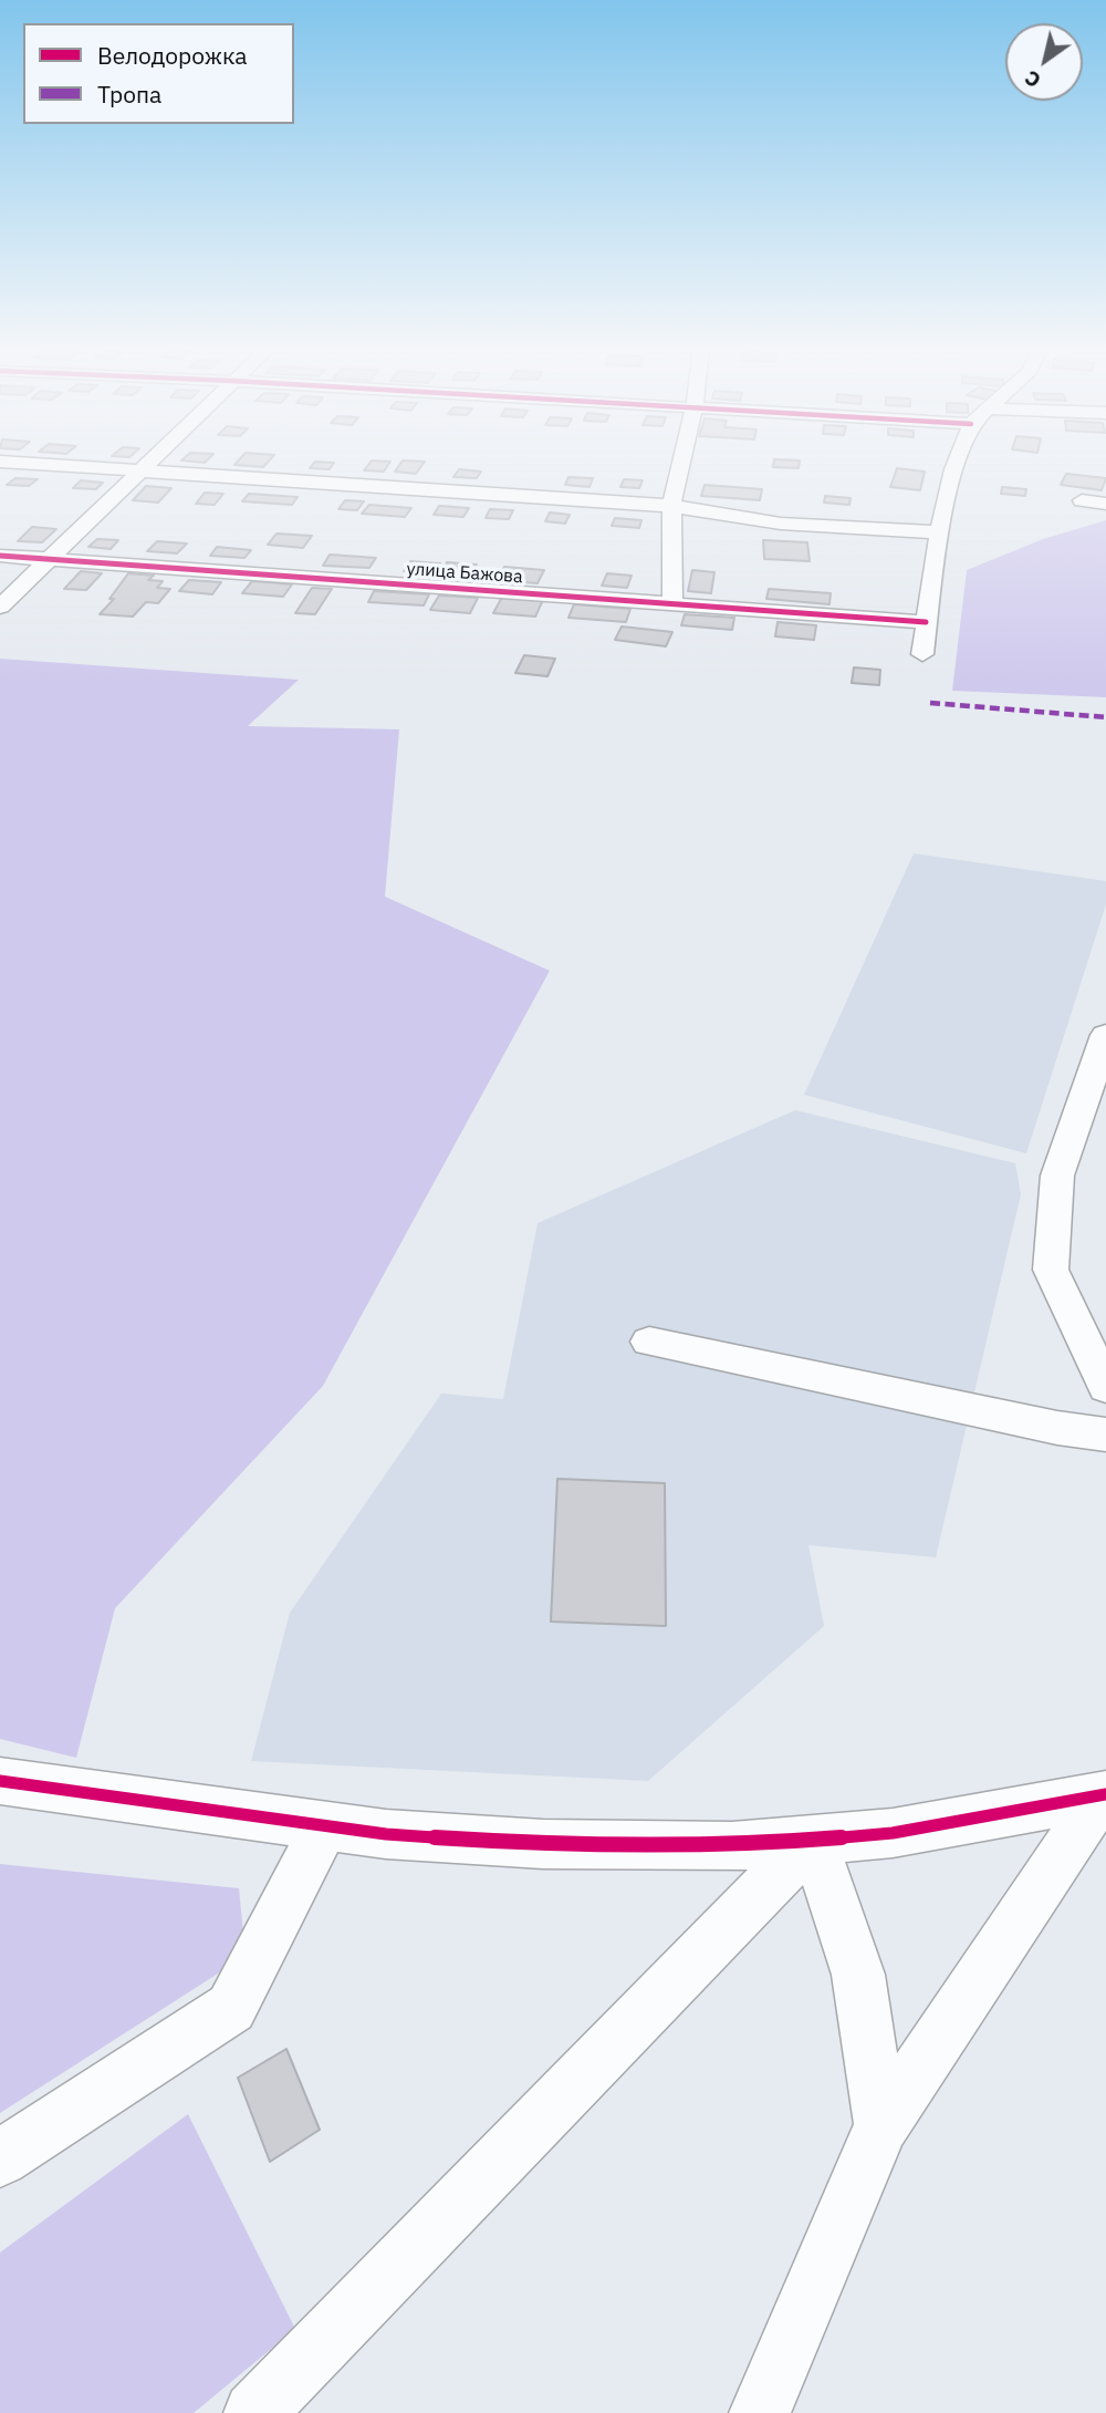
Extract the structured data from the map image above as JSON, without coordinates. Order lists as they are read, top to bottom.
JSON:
{
  "streets": {
    "street": ["улица Бажова"]
  },
  "legend": ["Велодорожка", "Тропа"],
  "north": "bottom left"
}
